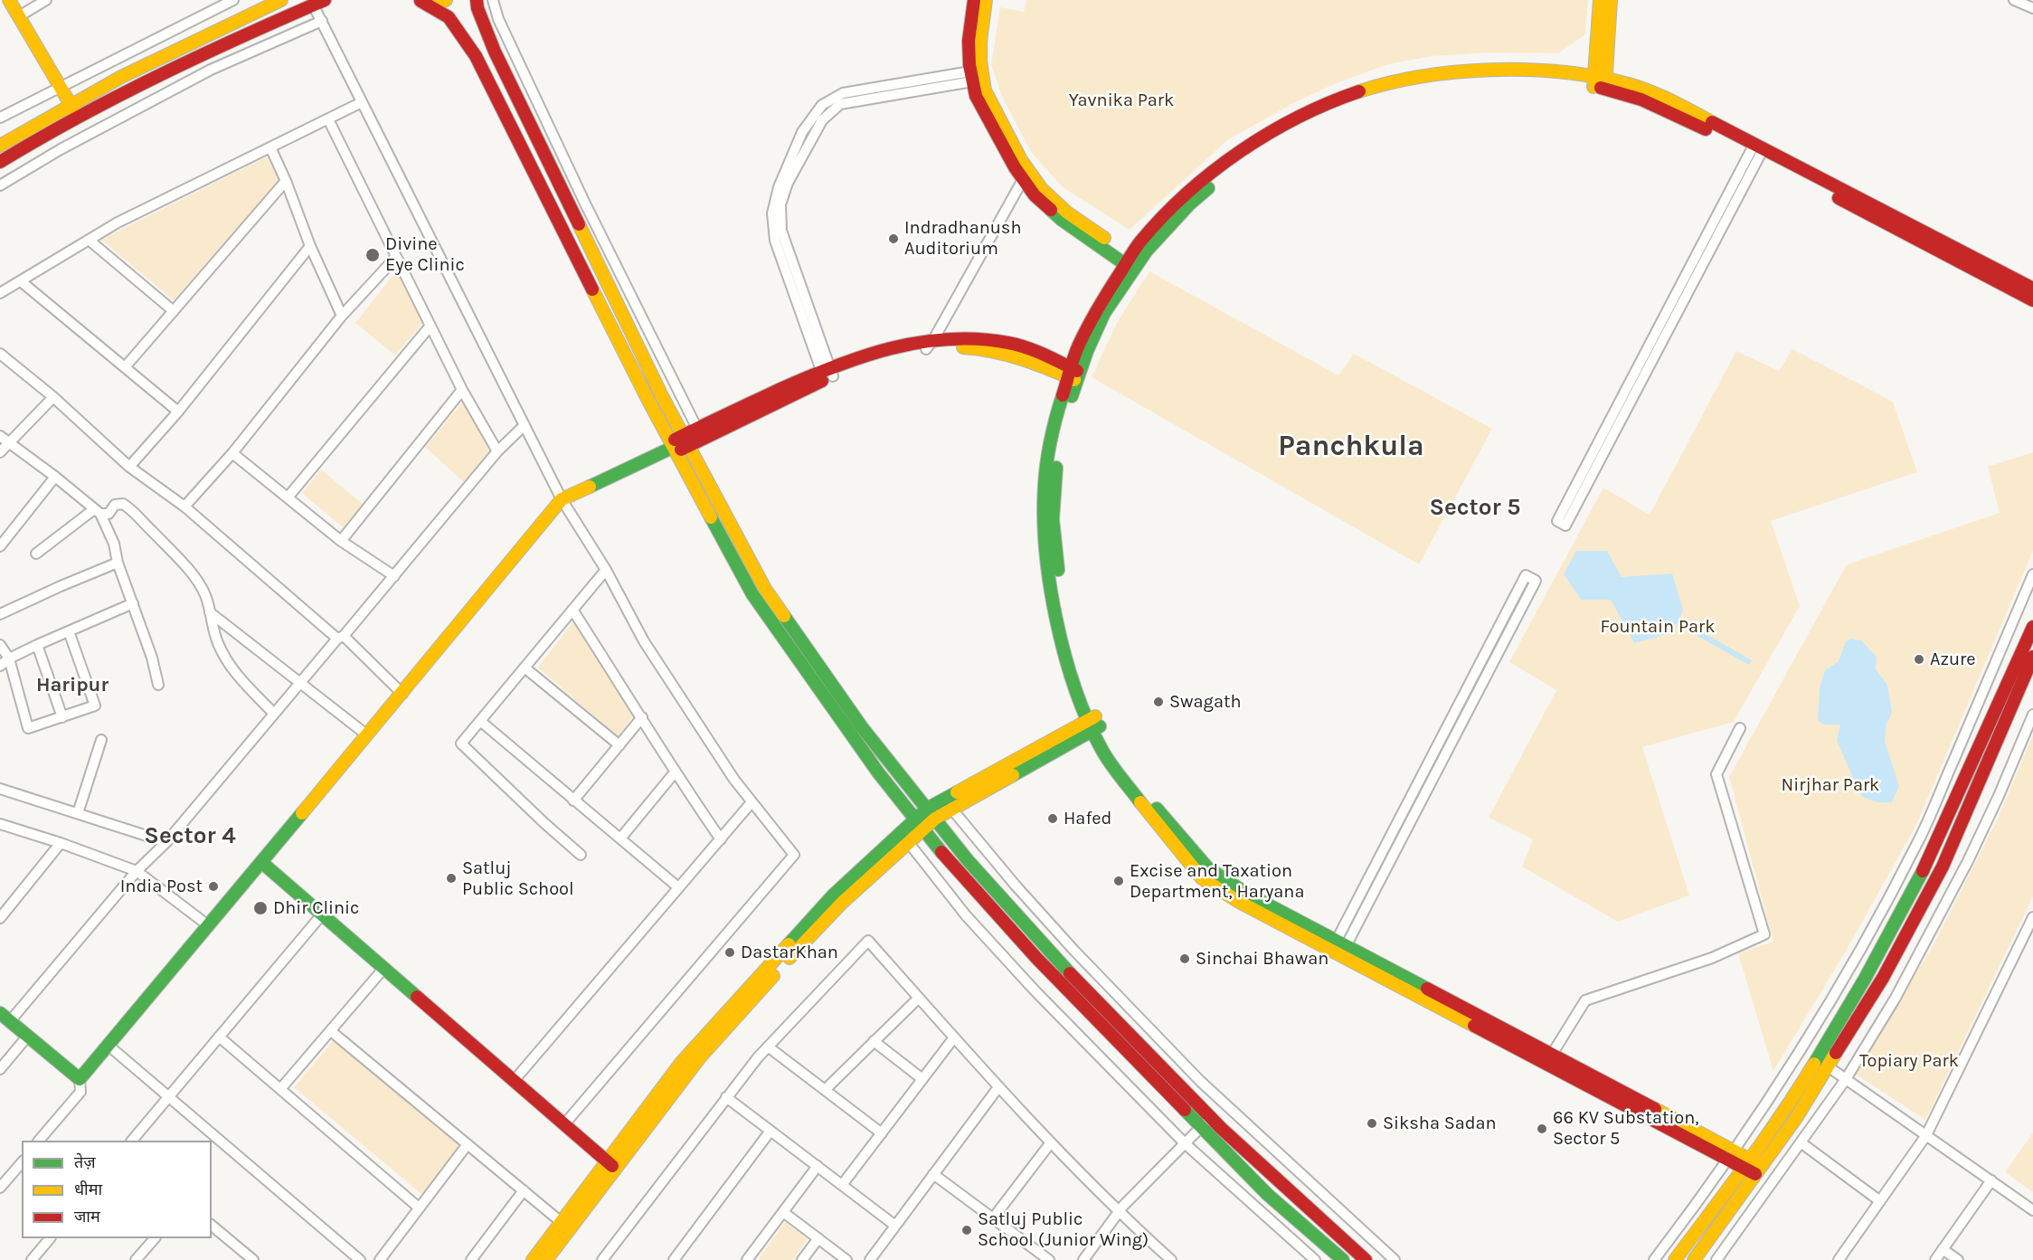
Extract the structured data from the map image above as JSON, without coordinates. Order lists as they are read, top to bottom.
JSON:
{
  "districts": [
    "Panchkula",
    "Sector 5",
    "Haripur",
    "Sector 4"
  ],
  "parks": [
    "Yavnika Park",
    "Fountain Park",
    "Nirjhar Park",
    "Topiary Park"
  ],
  "places": [
    "Indradhanush Auditorium",
    "Divine Eye Clinic",
    "Azure",
    "Swagath",
    "Hafed",
    "Satluj Public School",
    "Excise and Taxation Department, Haryana",
    "India Post",
    "Dhir Clinic",
    "DastarKhan",
    "Sinchai Bhawan",
    "Siksha Sadan",
    "66 KV Substation, Sector 5",
    "Satluj Public School (Junior Wing)"
  ],
  "legend": ["तेज़", "धीमा", "जाम"]
}
